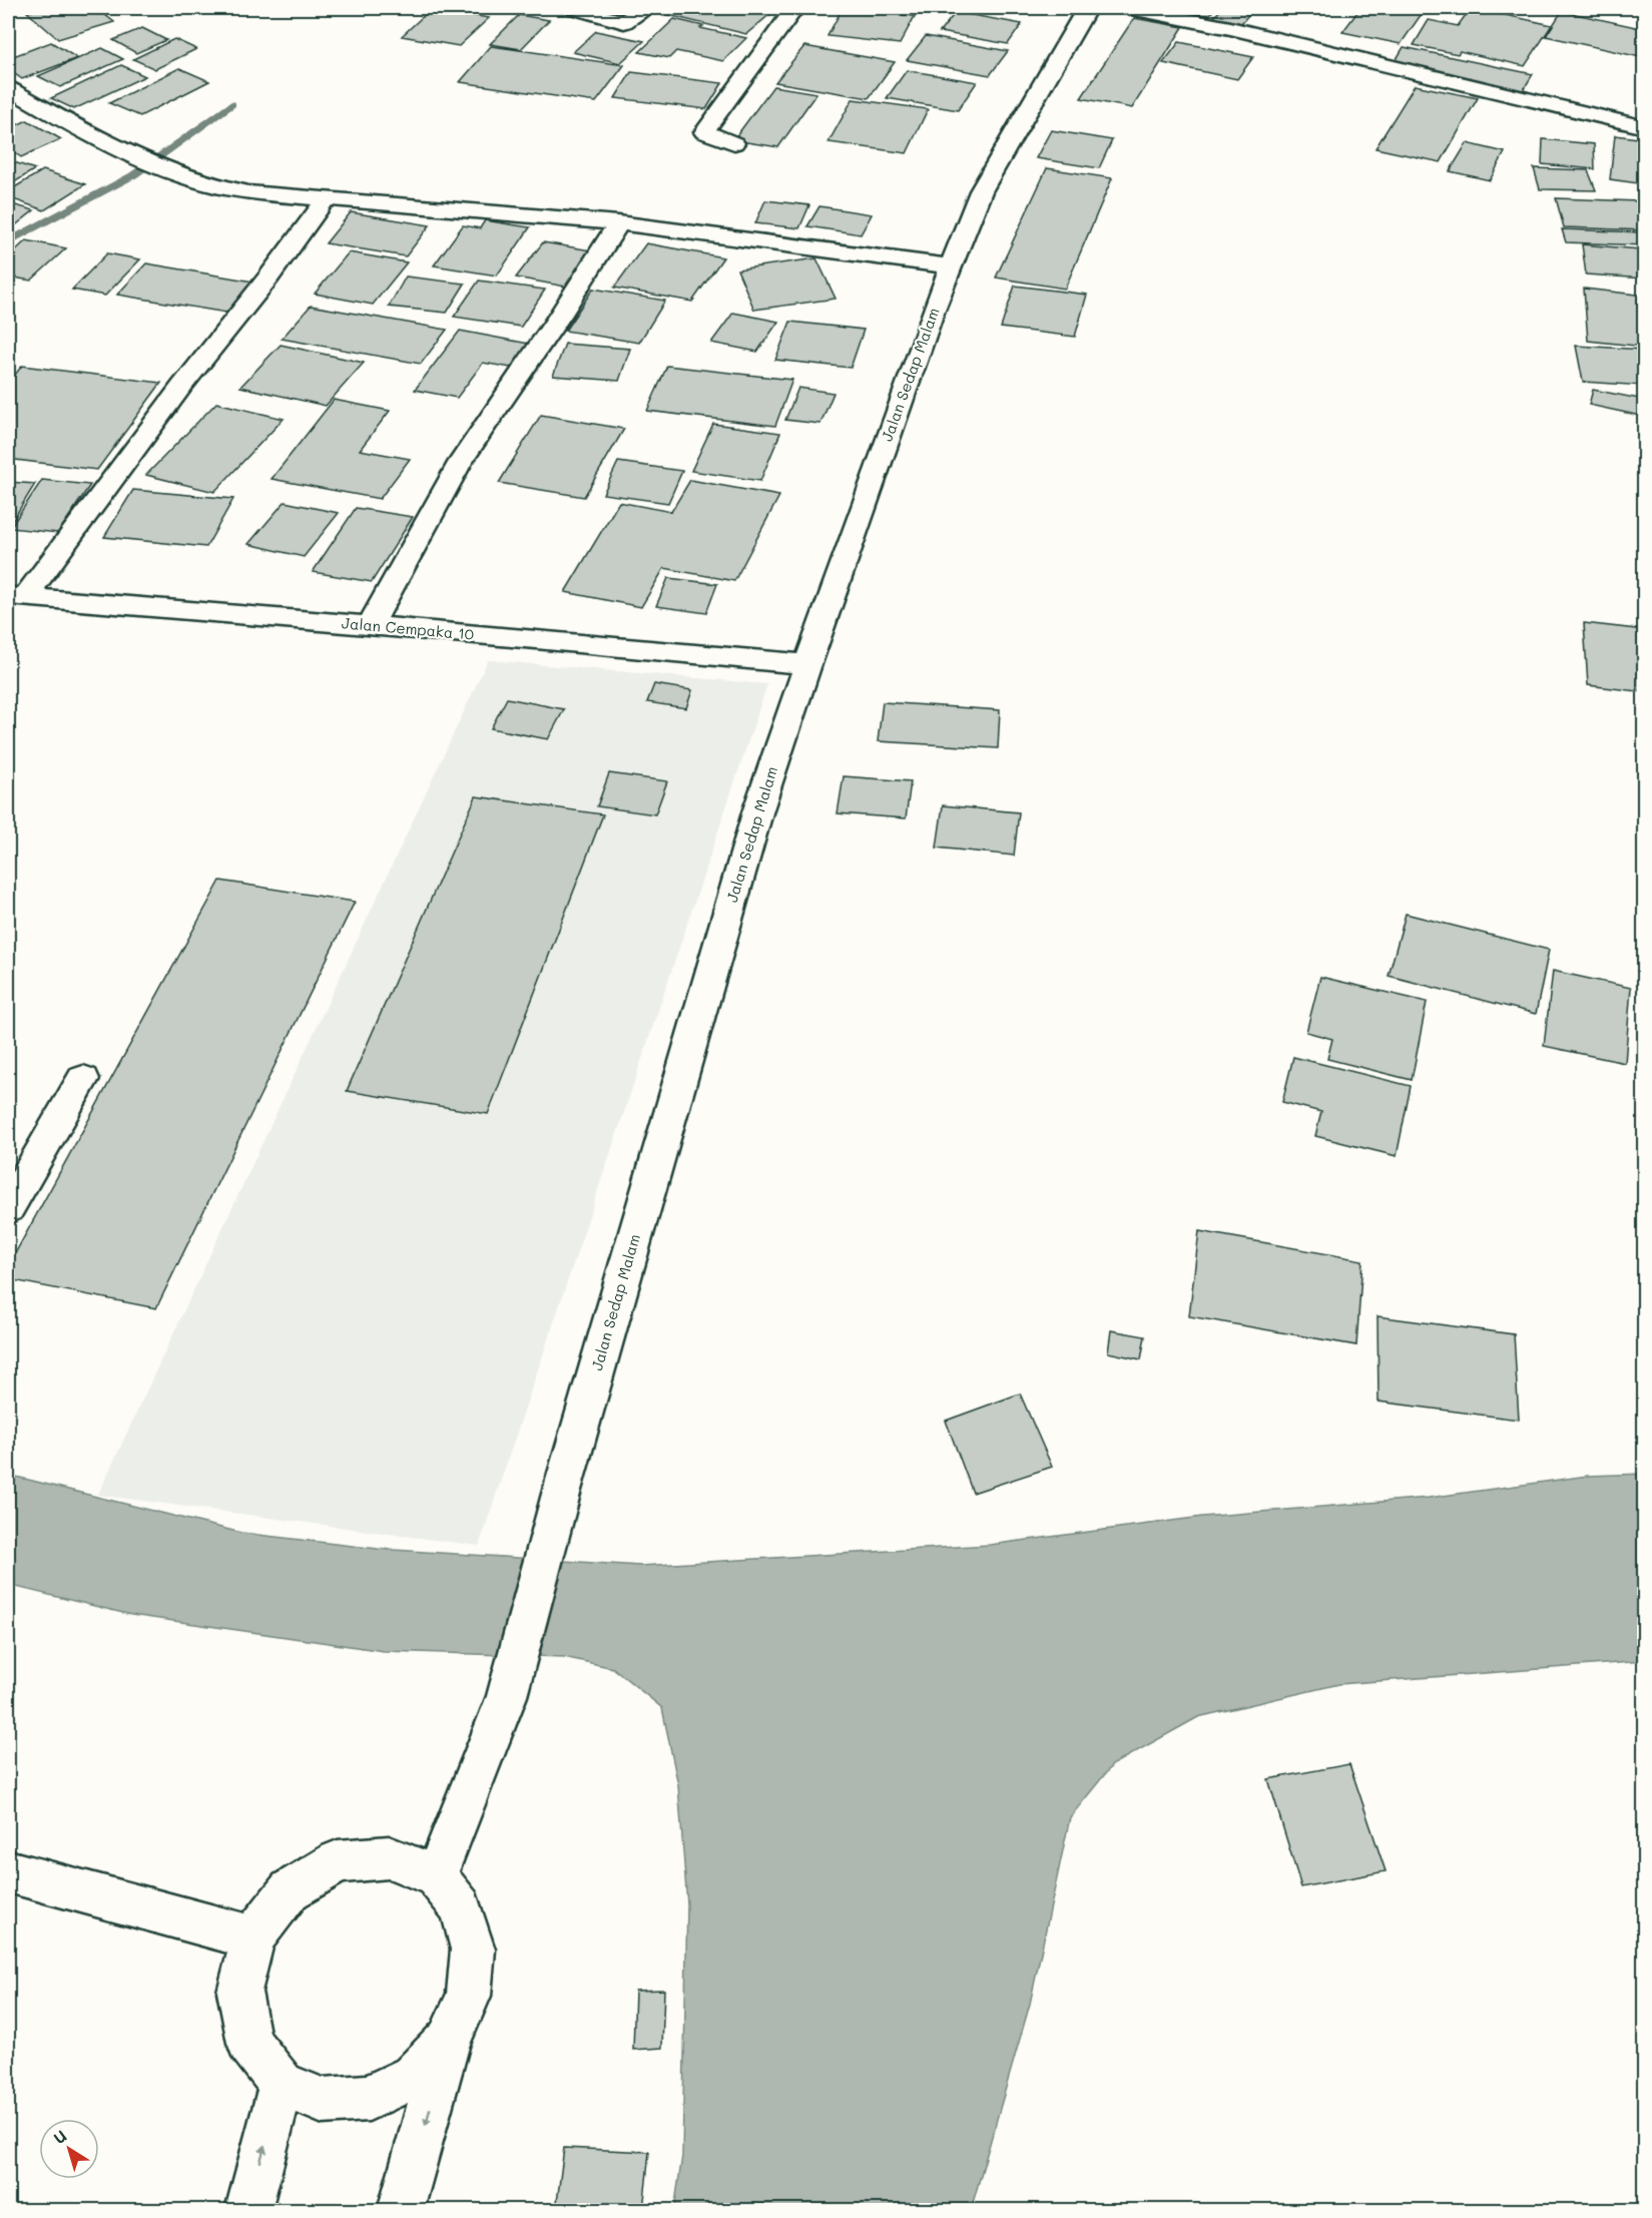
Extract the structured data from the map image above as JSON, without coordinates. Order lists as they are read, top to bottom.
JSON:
{
  "streets": {
    "street": ["Jalan Sedap Malam", "Jalan Cempaka 10"]
  },
  "crossings": [
    ["Jalan Sedap Malam", "Jalan Cempaka 10"]
  ],
  "north": "top left"
}
